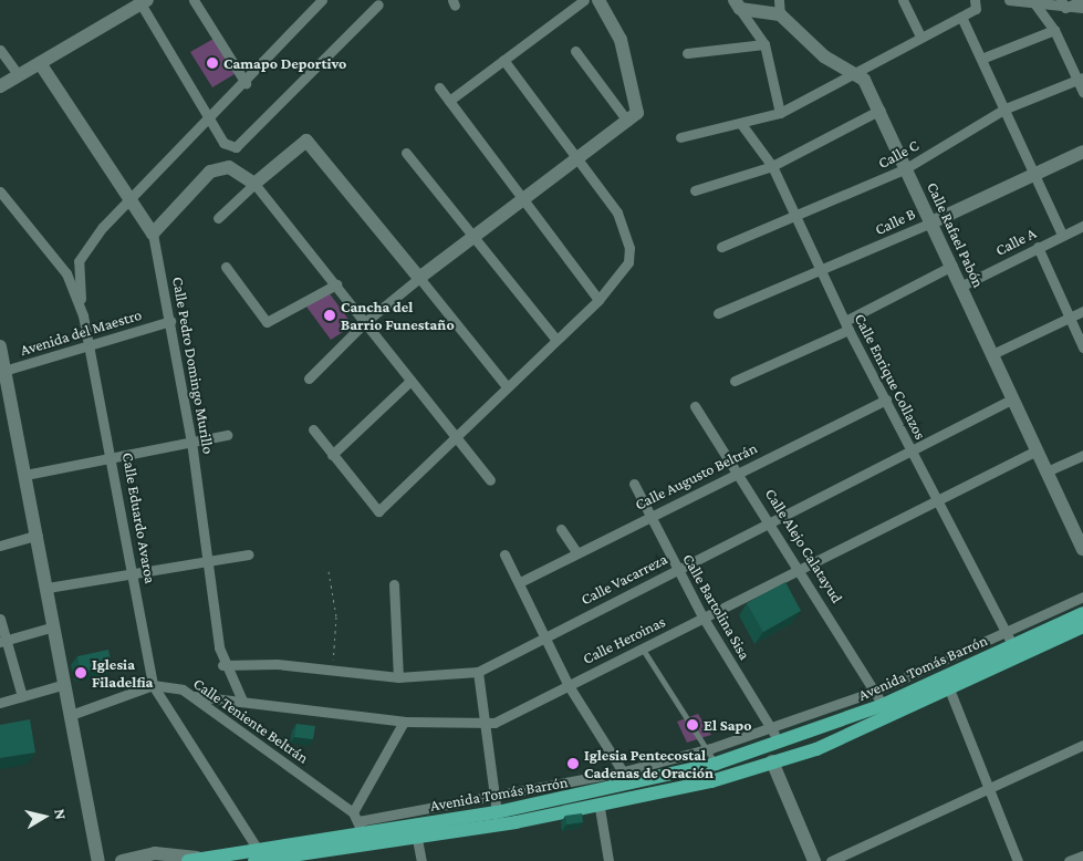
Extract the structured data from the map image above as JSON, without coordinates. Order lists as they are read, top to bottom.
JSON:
{
  "streets": {
    "main road": ["Avenida Tomás Barrón"],
    "street": [
      "Calle C",
      "Calle B",
      "Calle Rafael Pabón",
      "Calle A",
      "Avenida del Maestro",
      "Calle Pedro Domingo Murillo",
      "Calle Enrique Collazos",
      "Calle Augusto Beltrán",
      "Calle Eduardo Avaroa",
      "Calle Alejo Calatayud",
      "Calle Vacarreza",
      "Calle Bartolina Sisa",
      "Calle Heroinas",
      "Calle Teniente Beltrán"
    ]
  },
  "crossings": [
    ["Calle C", "Calle Rafael Pabón"],
    ["Calle C", "Calle Enrique Collazos"],
    ["Calle B", "Calle Rafael Pabón"],
    ["Calle B", "Calle Enrique Collazos"],
    ["Calle Rafael Pabón", "Calle A"],
    ["Calle Rafael Pabón", "Calle Vacarreza"],
    ["Calle Rafael Pabón", "Calle Heroinas"],
    ["Avenida del Maestro", "Calle Pedro Domingo Murillo"],
    ["Avenida del Maestro", "Calle Eduardo Avaroa"],
    ["Calle Pedro Domingo Murillo", "Calle Vacarreza"],
    ["Calle Pedro Domingo Murillo", "Calle Heroinas"],
    ["Calle Enrique Collazos", "Calle Augusto Beltrán"],
    ["Calle Enrique Collazos", "Calle Vacarreza"],
    ["Calle Enrique Collazos", "Calle Heroinas"],
    ["Calle Enrique Collazos", "Avenida Tomás Barrón"],
    ["Calle Augusto Beltrán", "Calle Alejo Calatayud"],
    ["Calle Augusto Beltrán", "Calle Bartolina Sisa"],
    ["Calle Eduardo Avaroa", "Avenida Tomás Barrón"],
    ["Calle Eduardo Avaroa", "Calle Teniente Beltrán"],
    ["Calle Alejo Calatayud", "Calle Vacarreza"],
    ["Calle Alejo Calatayud", "Calle Heroinas"],
    ["Calle Alejo Calatayud", "Avenida Tomás Barrón"],
    ["Calle Vacarreza", "Calle Bartolina Sisa"],
    ["Calle Bartolina Sisa", "Calle Heroinas"],
    ["Calle Bartolina Sisa", "Avenida Tomás Barrón"],
    ["Calle Heroinas", "Calle Teniente Beltrán"],
    ["Avenida Tomás Barrón", "Calle Teniente Beltrán"]
  ],
  "places": [
    "Camapo Deportivo",
    "Cancha del Barrio Funestaño",
    "Iglesia Filadelfia",
    "El Sapo",
    "Iglesia Pentecostal Cadenas de Oración"
  ],
  "north": "right"
}
